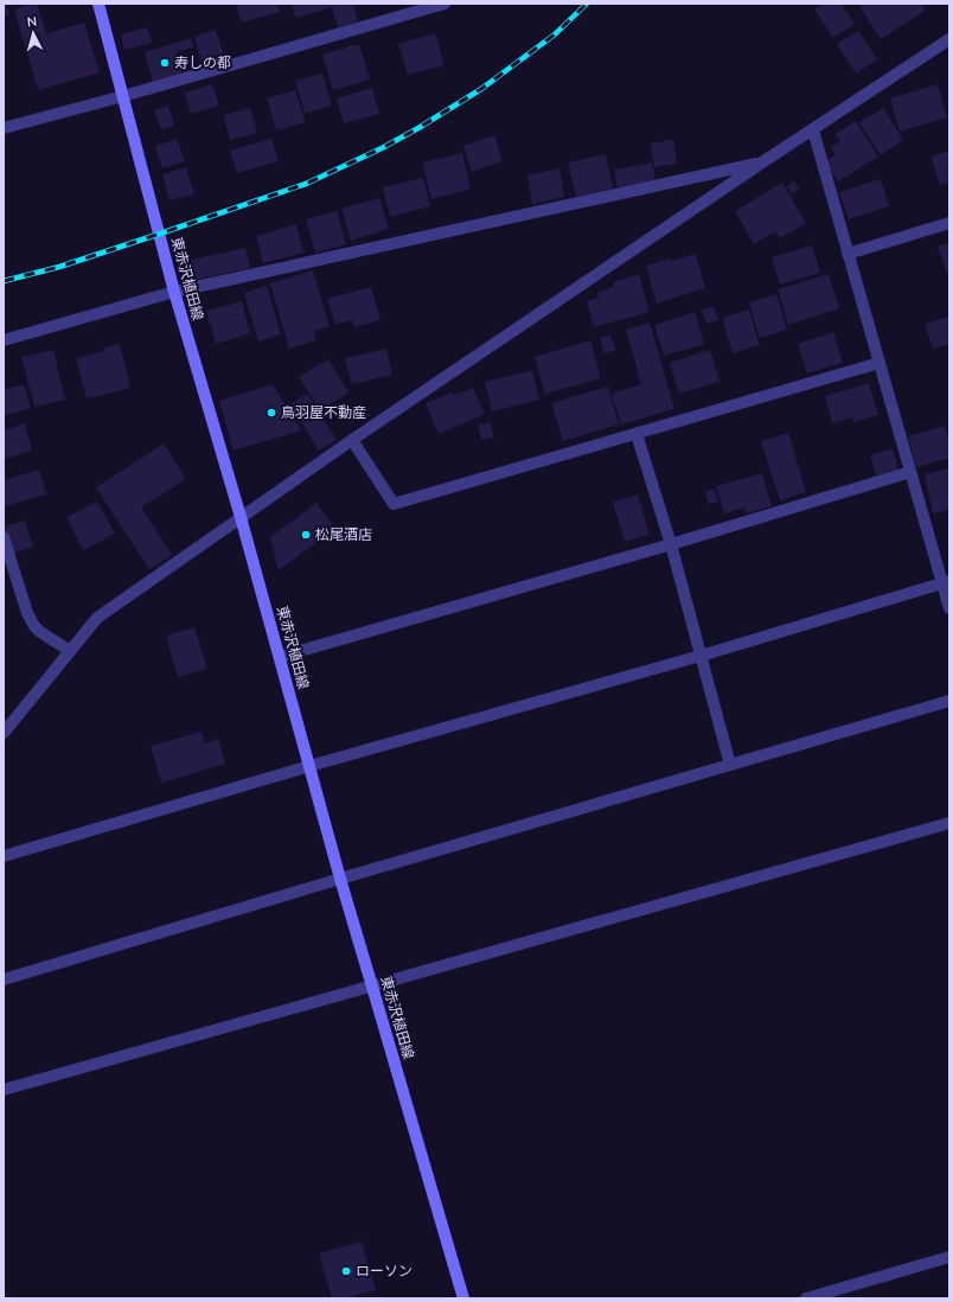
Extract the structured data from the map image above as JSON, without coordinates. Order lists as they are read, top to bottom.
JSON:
{
  "streets": {
    "main road": ["東赤沢植田線"]
  },
  "places": [
    "寿しの都",
    "鳥羽屋不動産",
    "松尾酒店",
    "ローソン"
  ],
  "north": "top"
}
